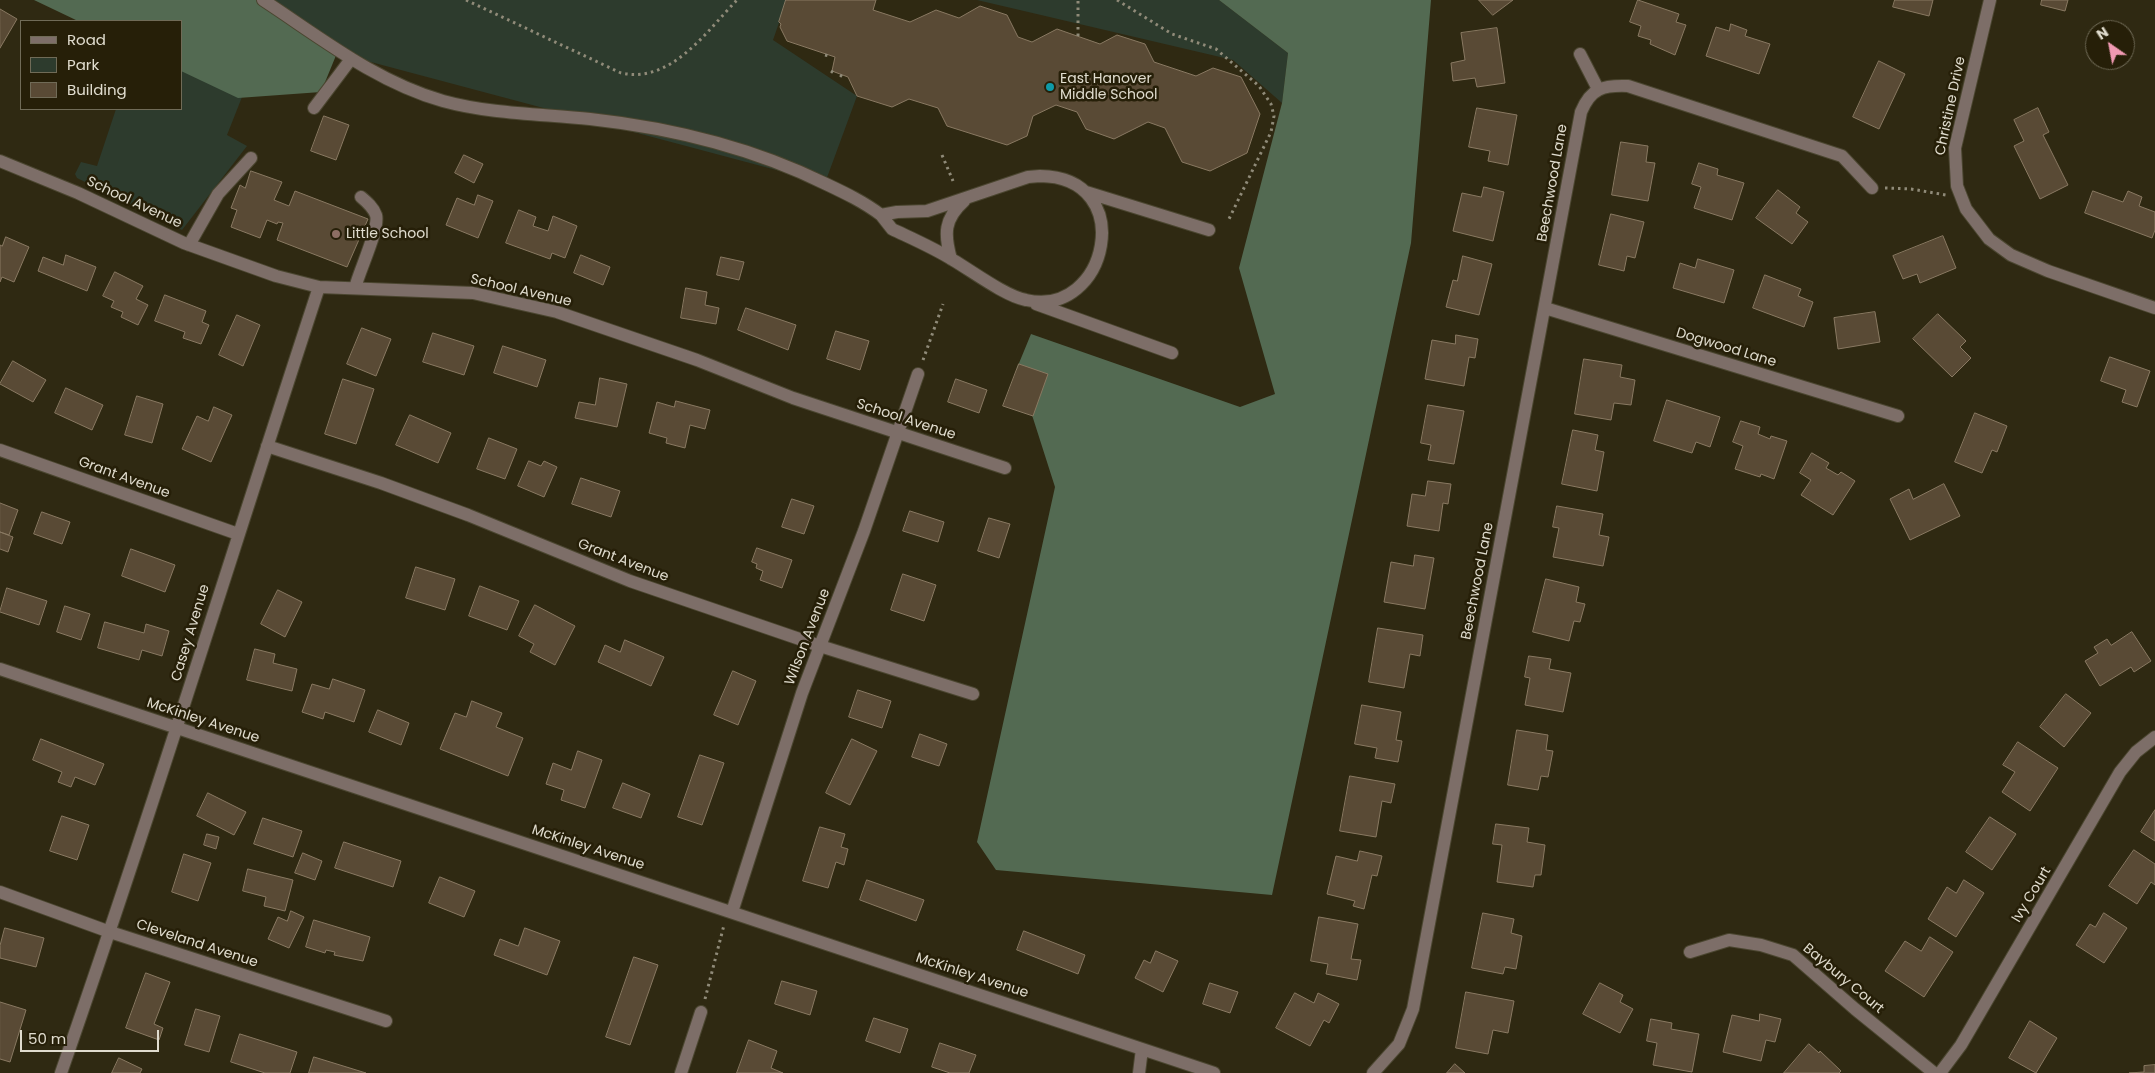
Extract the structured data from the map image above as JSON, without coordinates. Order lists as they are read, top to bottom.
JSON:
{
  "streets": {
    "street": [
      "Christine Drive",
      "Beechwood Lane",
      "School Avenue",
      "Dogwood Lane",
      "Grant Avenue",
      "Casey Avenue",
      "Wilson Avenue",
      "McKinley Avenue",
      "Ivy Court",
      "Cleveland Avenue",
      "Baybury Court"
    ]
  },
  "crossings": [
    ["Beechwood Lane", "Dogwood Lane"],
    ["School Avenue", "Casey Avenue"],
    ["School Avenue", "Wilson Avenue"],
    ["Grant Avenue", "Casey Avenue"],
    ["Grant Avenue", "Wilson Avenue"],
    ["Casey Avenue", "McKinley Avenue"],
    ["Casey Avenue", "Cleveland Avenue"],
    ["Wilson Avenue", "McKinley Avenue"]
  ],
  "places": ["East Hanover Middle School", "Little School"],
  "legend": ["Road", "Park", "Building"],
  "scale_bar": "50 m",
  "north": "top left"
}
